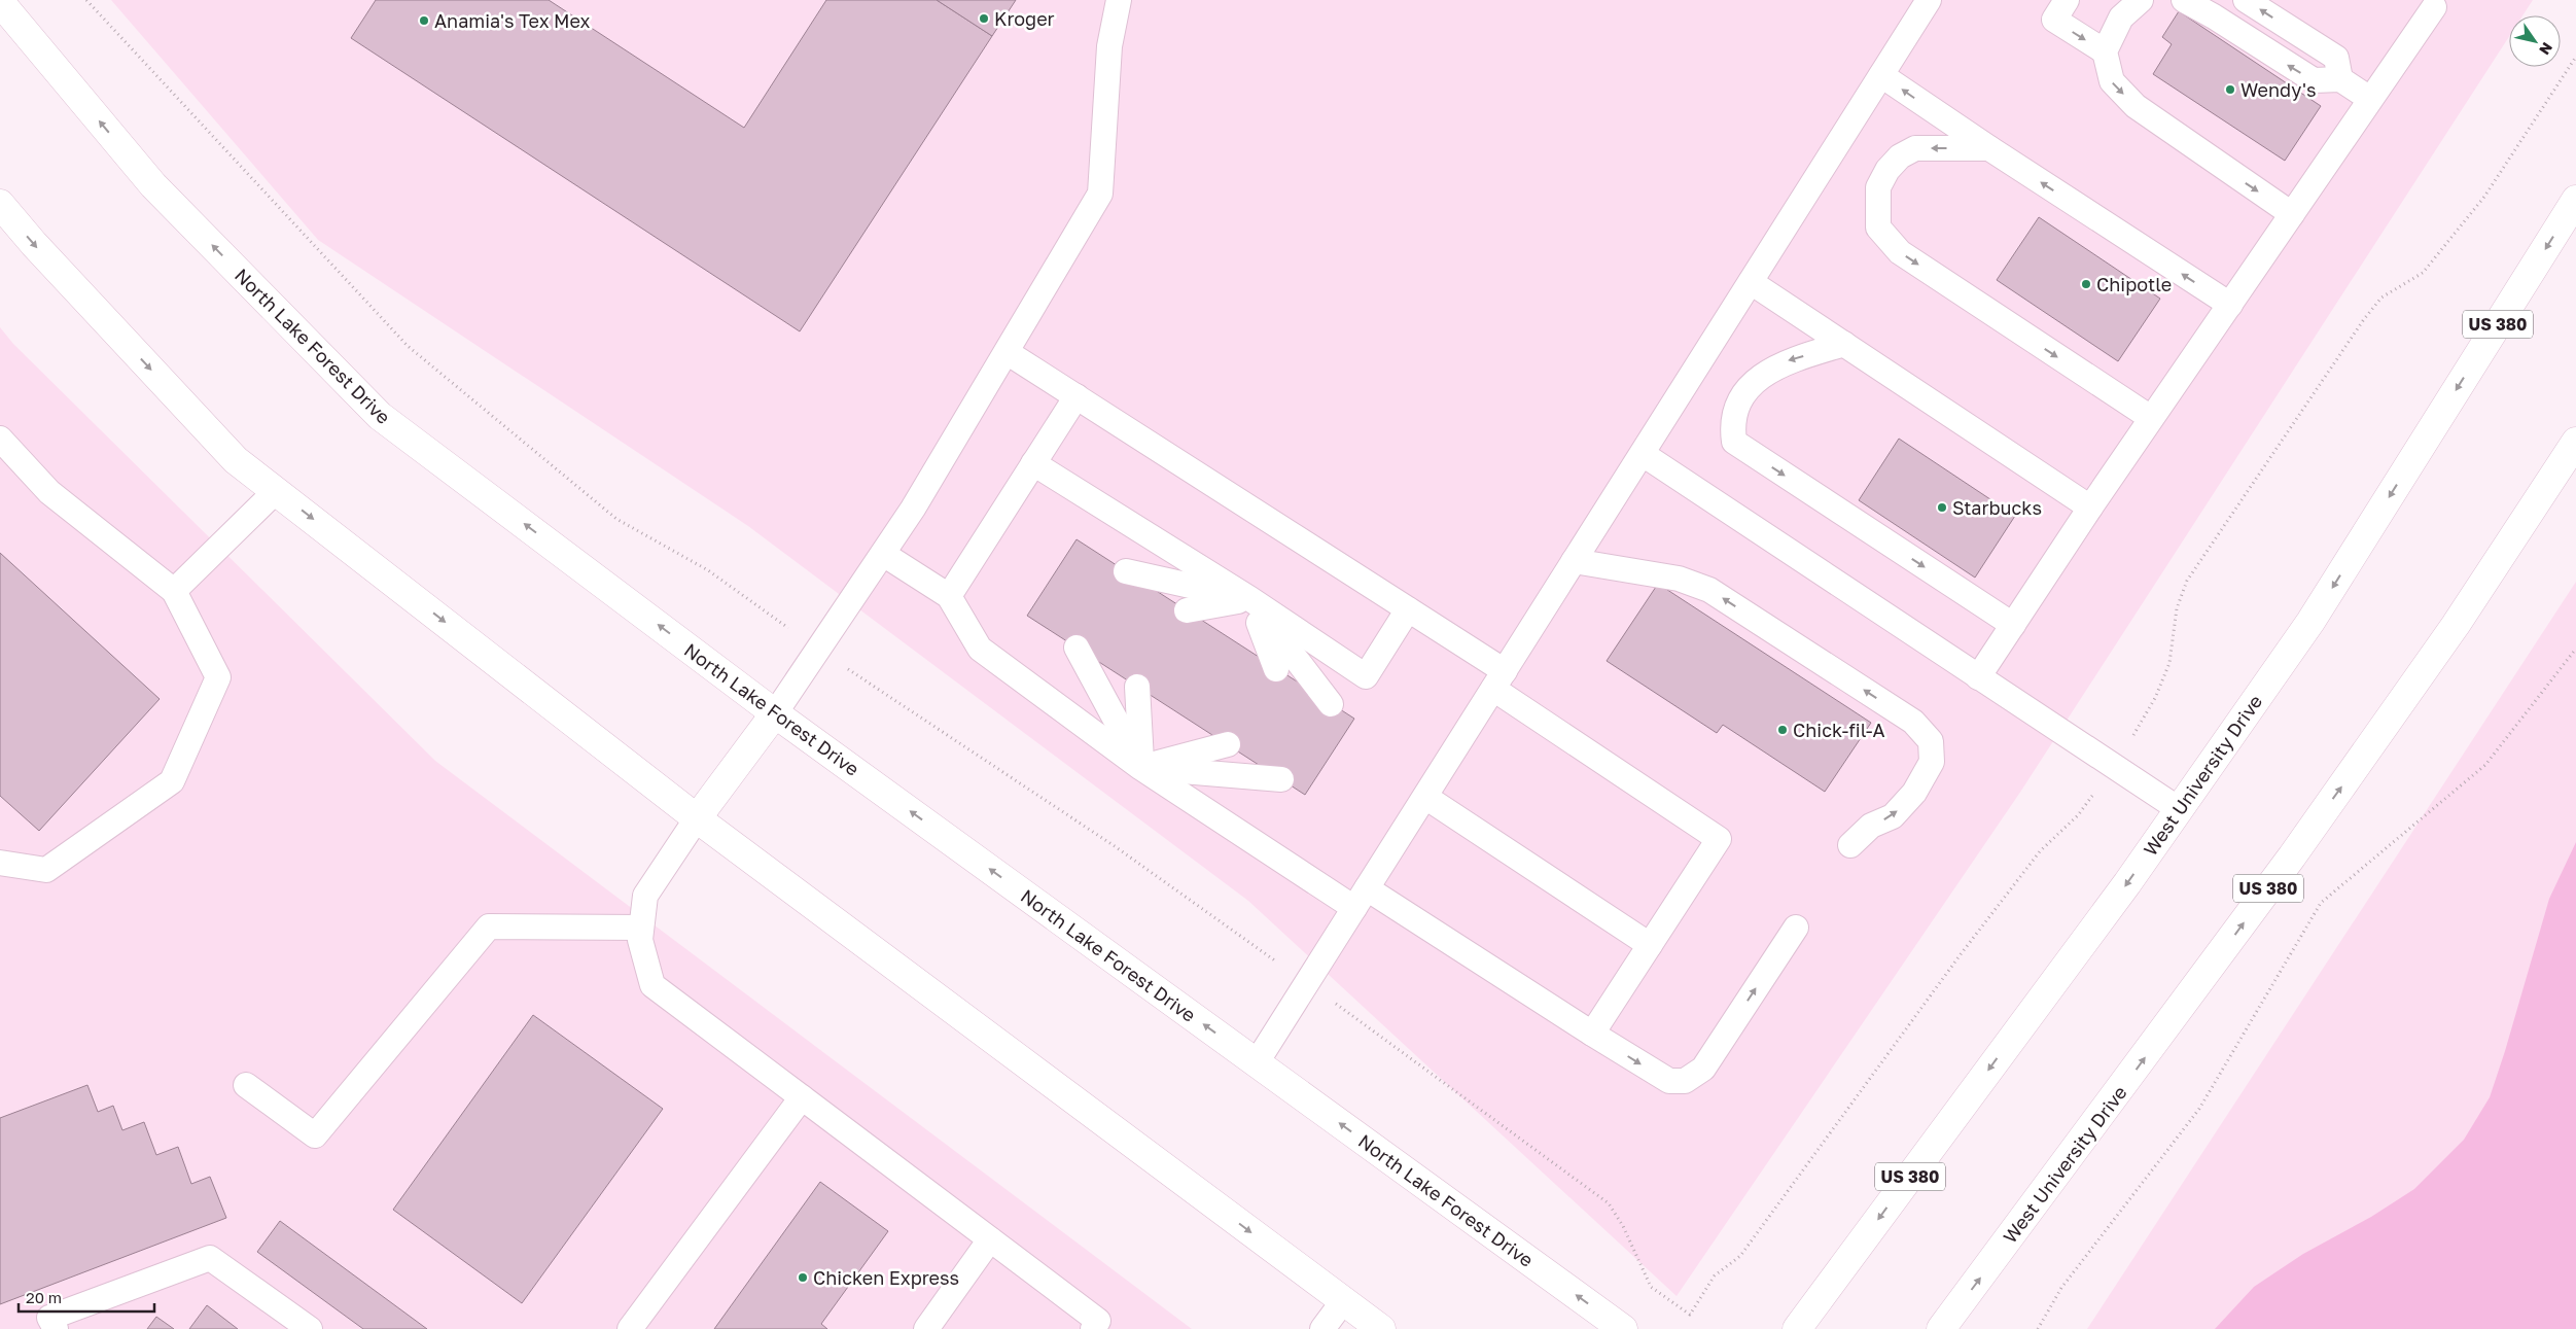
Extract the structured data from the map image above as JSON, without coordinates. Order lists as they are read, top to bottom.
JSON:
{
  "streets": {
    "main road": ["US 380", "North Lake Forest Drive", "West University Drive"]
  },
  "places": [
    "Kroger",
    "Anamia's Tex Mex",
    "Wendy's",
    "Chipotle",
    "Starbucks",
    "Chick-fil-A",
    "Chicken Express"
  ],
  "scale_bar": "20 m",
  "north": "bottom right"
}
